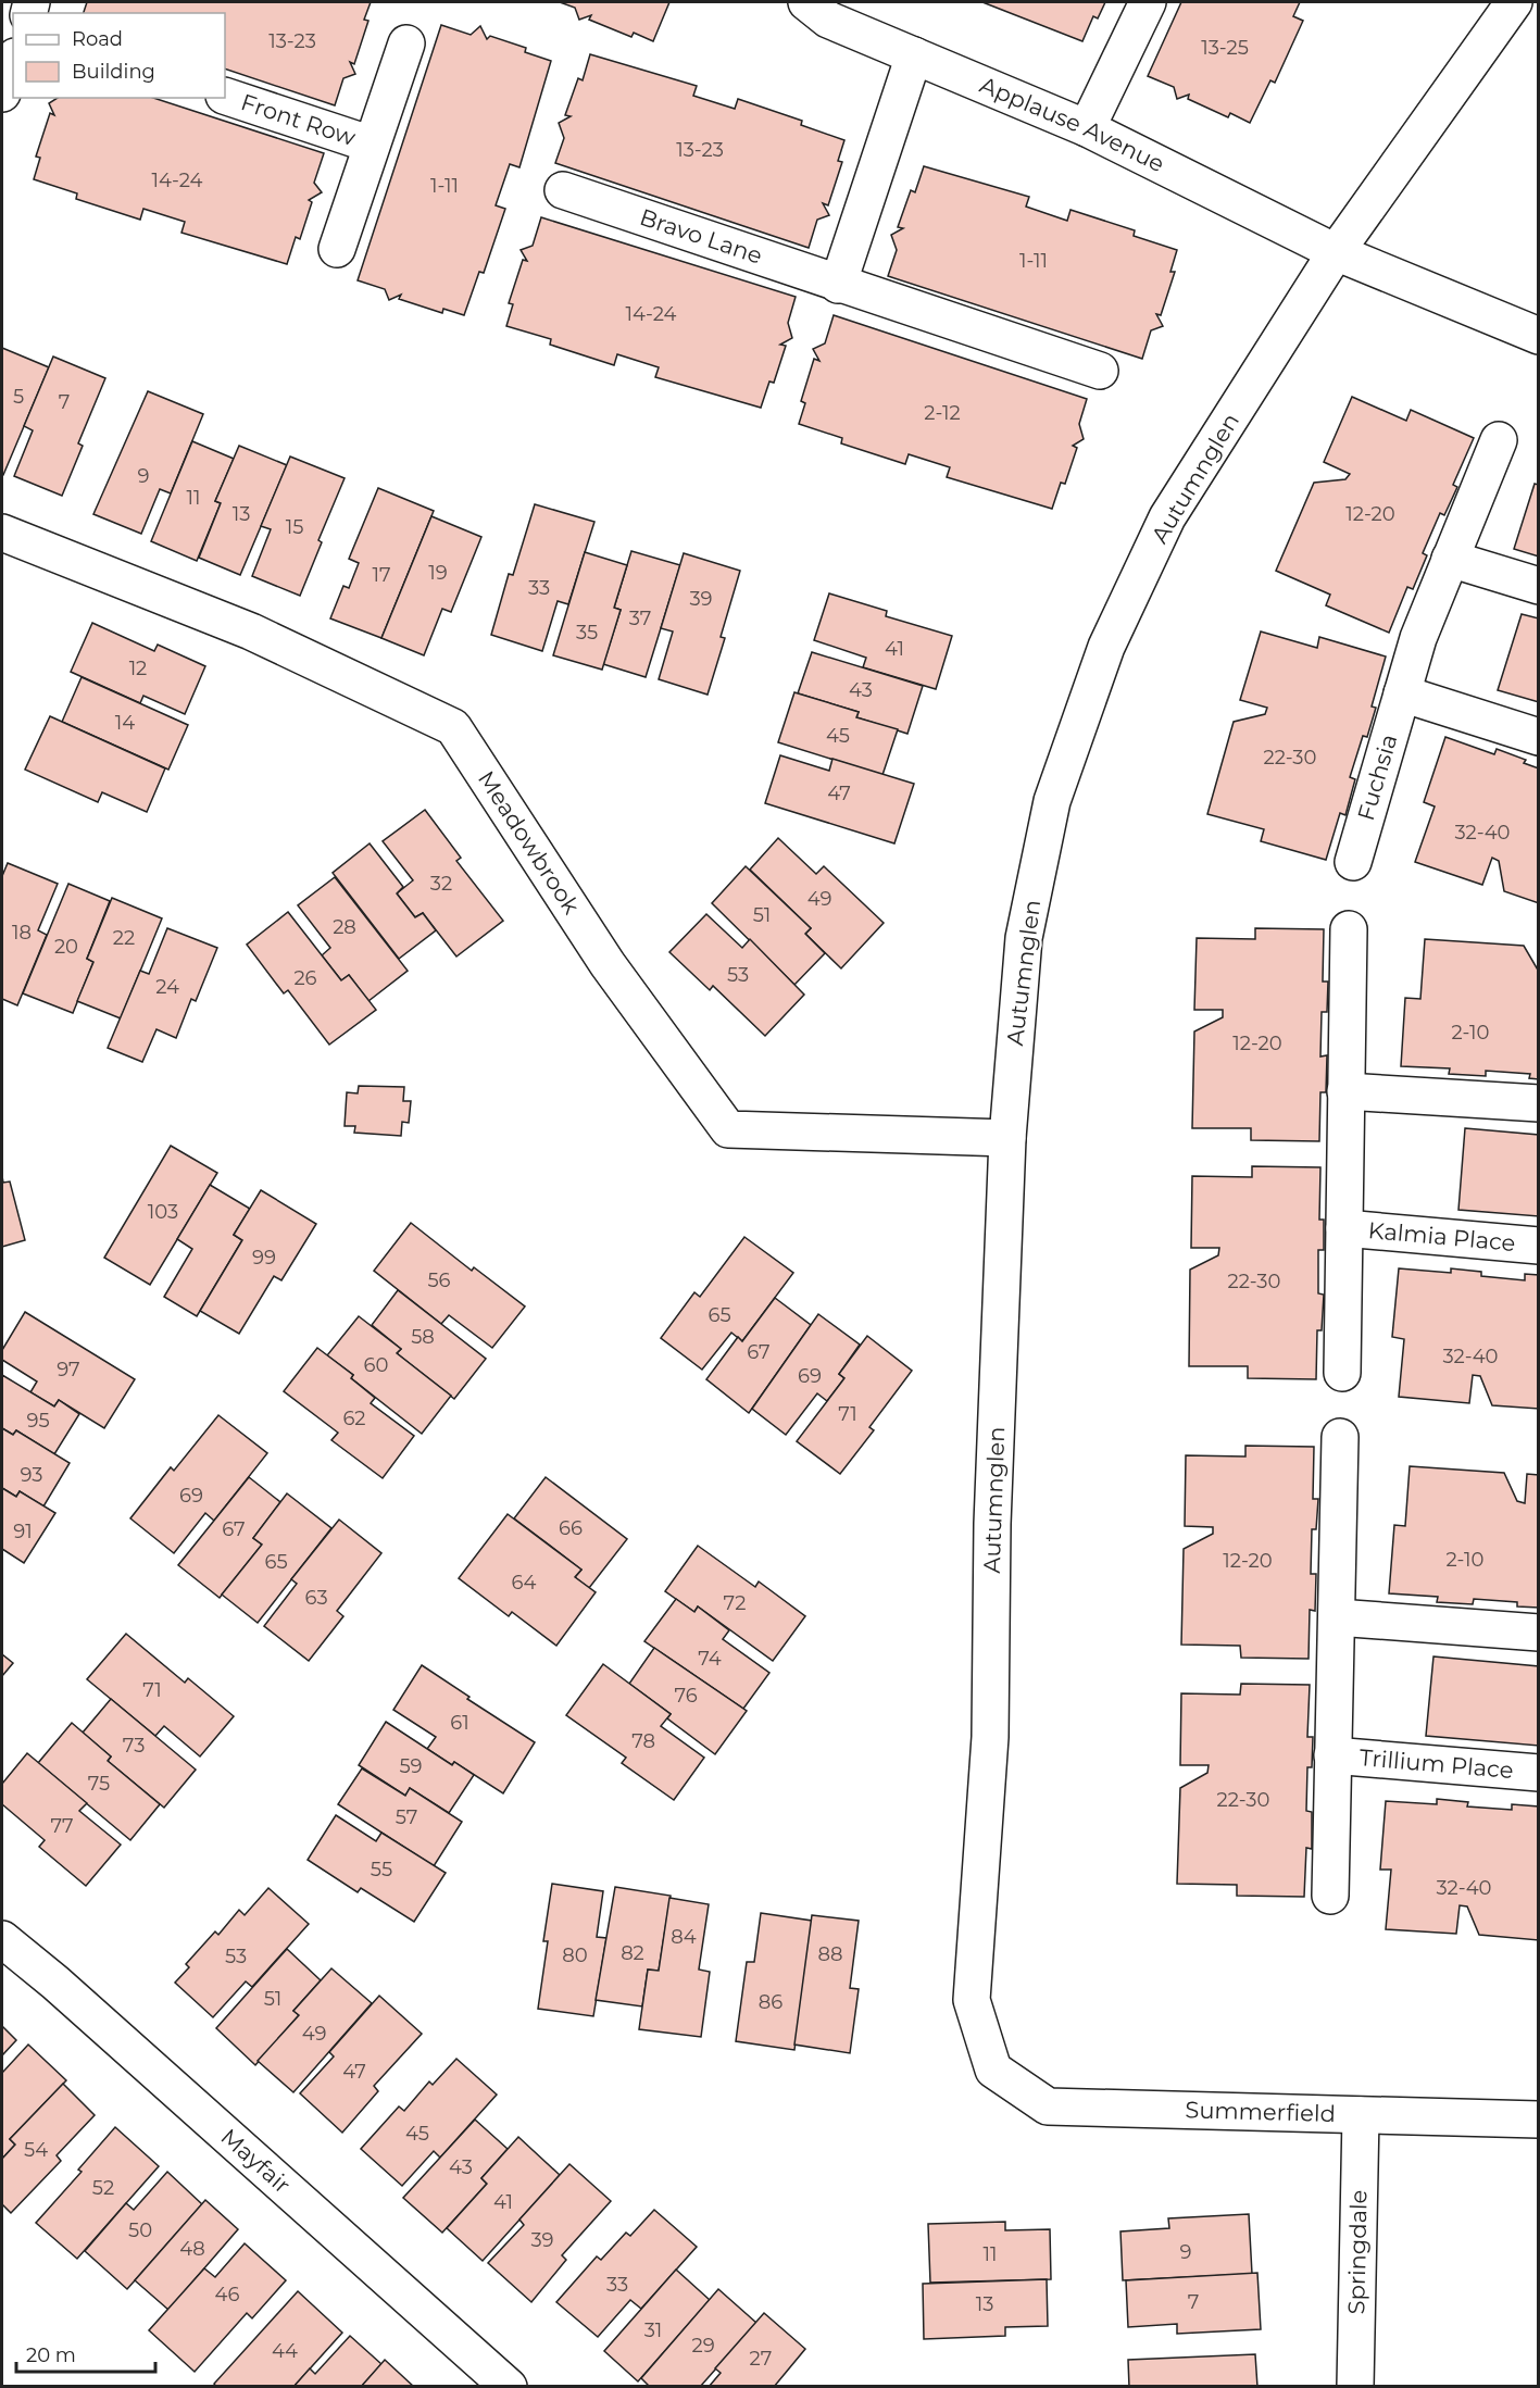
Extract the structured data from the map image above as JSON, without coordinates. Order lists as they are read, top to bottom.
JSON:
{
  "streets": {
    "street": [
      "Front Row",
      "Applause Avenue",
      "Bravo Lane",
      "Autumnglen",
      "Fuchsia",
      "Meadowbrook",
      "Kalmia Place",
      "Trillium Place",
      "Summerfield",
      "Mayfair",
      "Springdale"
    ]
  },
  "crossings": [
    ["Applause Avenue", "Autumnglen"],
    ["Autumnglen", "Meadowbrook"],
    ["Autumnglen", "Summerfield"],
    ["Summerfield", "Springdale"]
  ],
  "house_numbers": [
    "13-23",
    "13-25",
    "13-23",
    "14-24",
    "1-11",
    "1-11",
    "14-24",
    "5",
    "7",
    "2-12",
    "9",
    "11",
    "13",
    "12-20",
    "15",
    "19",
    "17",
    "33",
    "39",
    "37",
    "35",
    "41",
    "12",
    "43",
    "14",
    "45",
    "22-30",
    "47",
    "32-40",
    "32",
    "49",
    "51",
    "28",
    "18",
    "22",
    "20",
    "53",
    "26",
    "24",
    "2-10",
    "12-20",
    "103",
    "99",
    "56",
    "22-30",
    "65",
    "58",
    "67",
    "32-40",
    "60",
    "97",
    "69",
    "71",
    "62",
    "95",
    "93",
    "69",
    "66",
    "67",
    "91",
    "2-10",
    "12-20",
    "65",
    "64",
    "63",
    "72",
    "74",
    "71",
    "76",
    "61",
    "78",
    "73",
    "59",
    "75",
    "22-30",
    "57",
    "77",
    "55",
    "32-40",
    "84",
    "82",
    "88",
    "80",
    "53",
    "51",
    "86",
    "49",
    "47",
    "45",
    "54",
    "43",
    "52",
    "41",
    "50",
    "39",
    "48",
    "9",
    "11",
    "33",
    "46",
    "7",
    "13",
    "31",
    "29",
    "44",
    "27"
  ],
  "legend": ["Road", "Building"],
  "scale_bar": "20 m"
}
